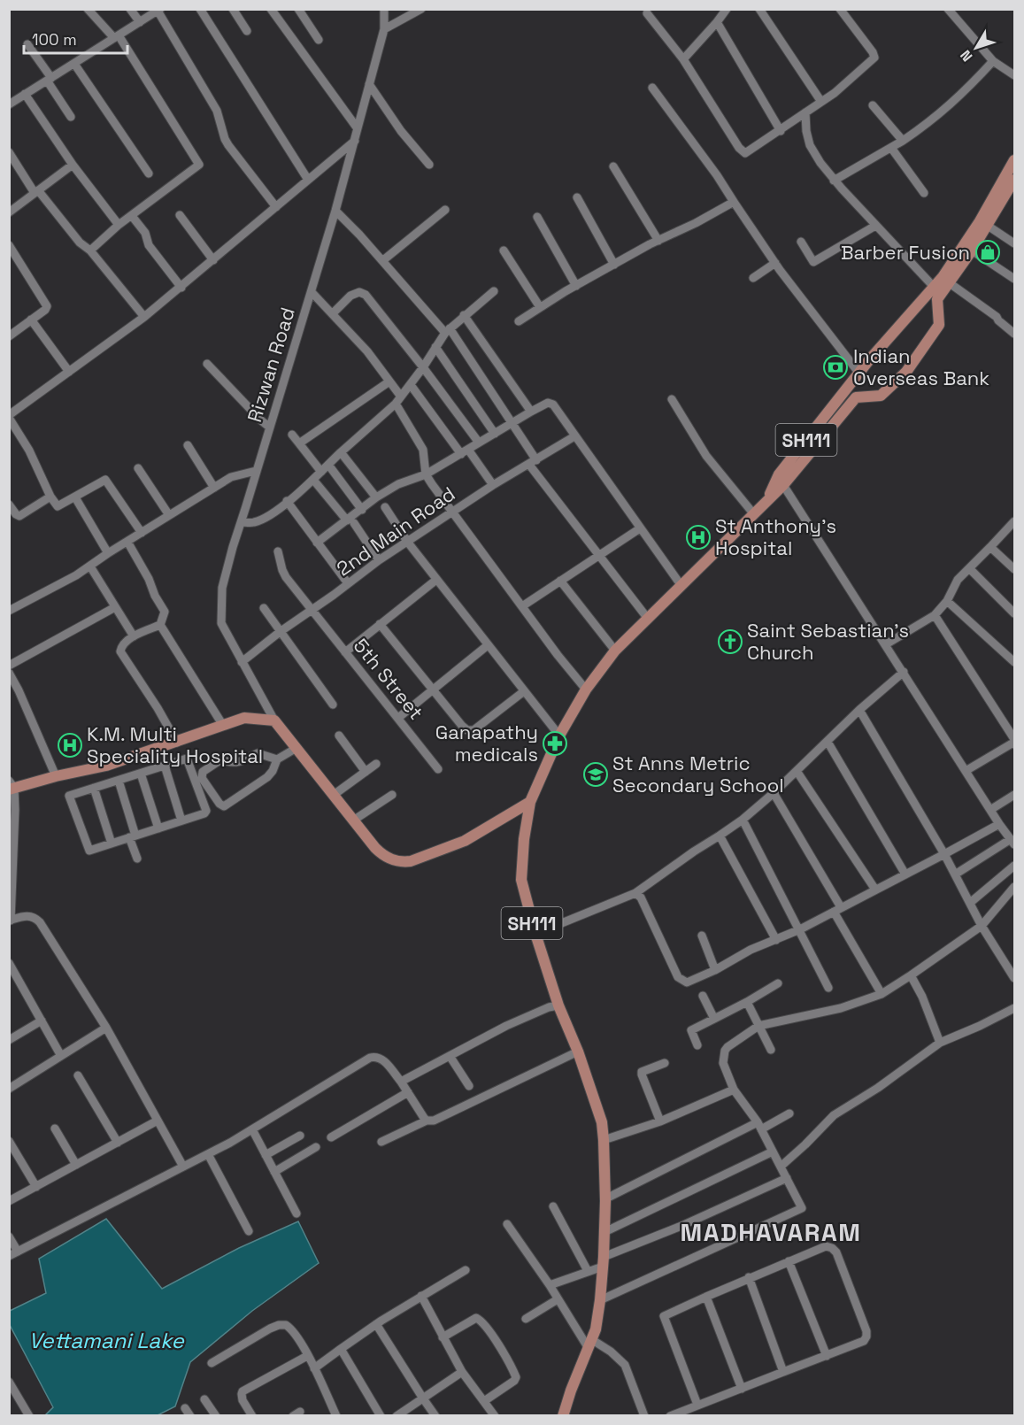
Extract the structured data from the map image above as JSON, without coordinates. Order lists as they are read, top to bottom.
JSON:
{
  "streets": {
    "main road": ["SH111"],
    "street": ["Rizwan Road", "2nd Main Road", "5th Street"]
  },
  "crossings": [
    ["Rizwan Road", "2nd Main Road"],
    ["2nd Main Road", "5th Street"]
  ],
  "districts": ["MADHAVARAM"],
  "water": ["Vettamani Lake"],
  "places": {
    "shop": ["Barber Fusion"],
    "bank": ["Indian Overseas Bank"],
    "hospital": ["St Anthony's Hospital", "K.M. Multi Speciality Hospital"],
    "church": ["Saint Sebastian's Church"],
    "pharmacy": ["Ganapathy medicals"],
    "school or university": ["St Anns Metric Secondary School"]
  },
  "scale_bar": "100 m",
  "north": "bottom left"
}
